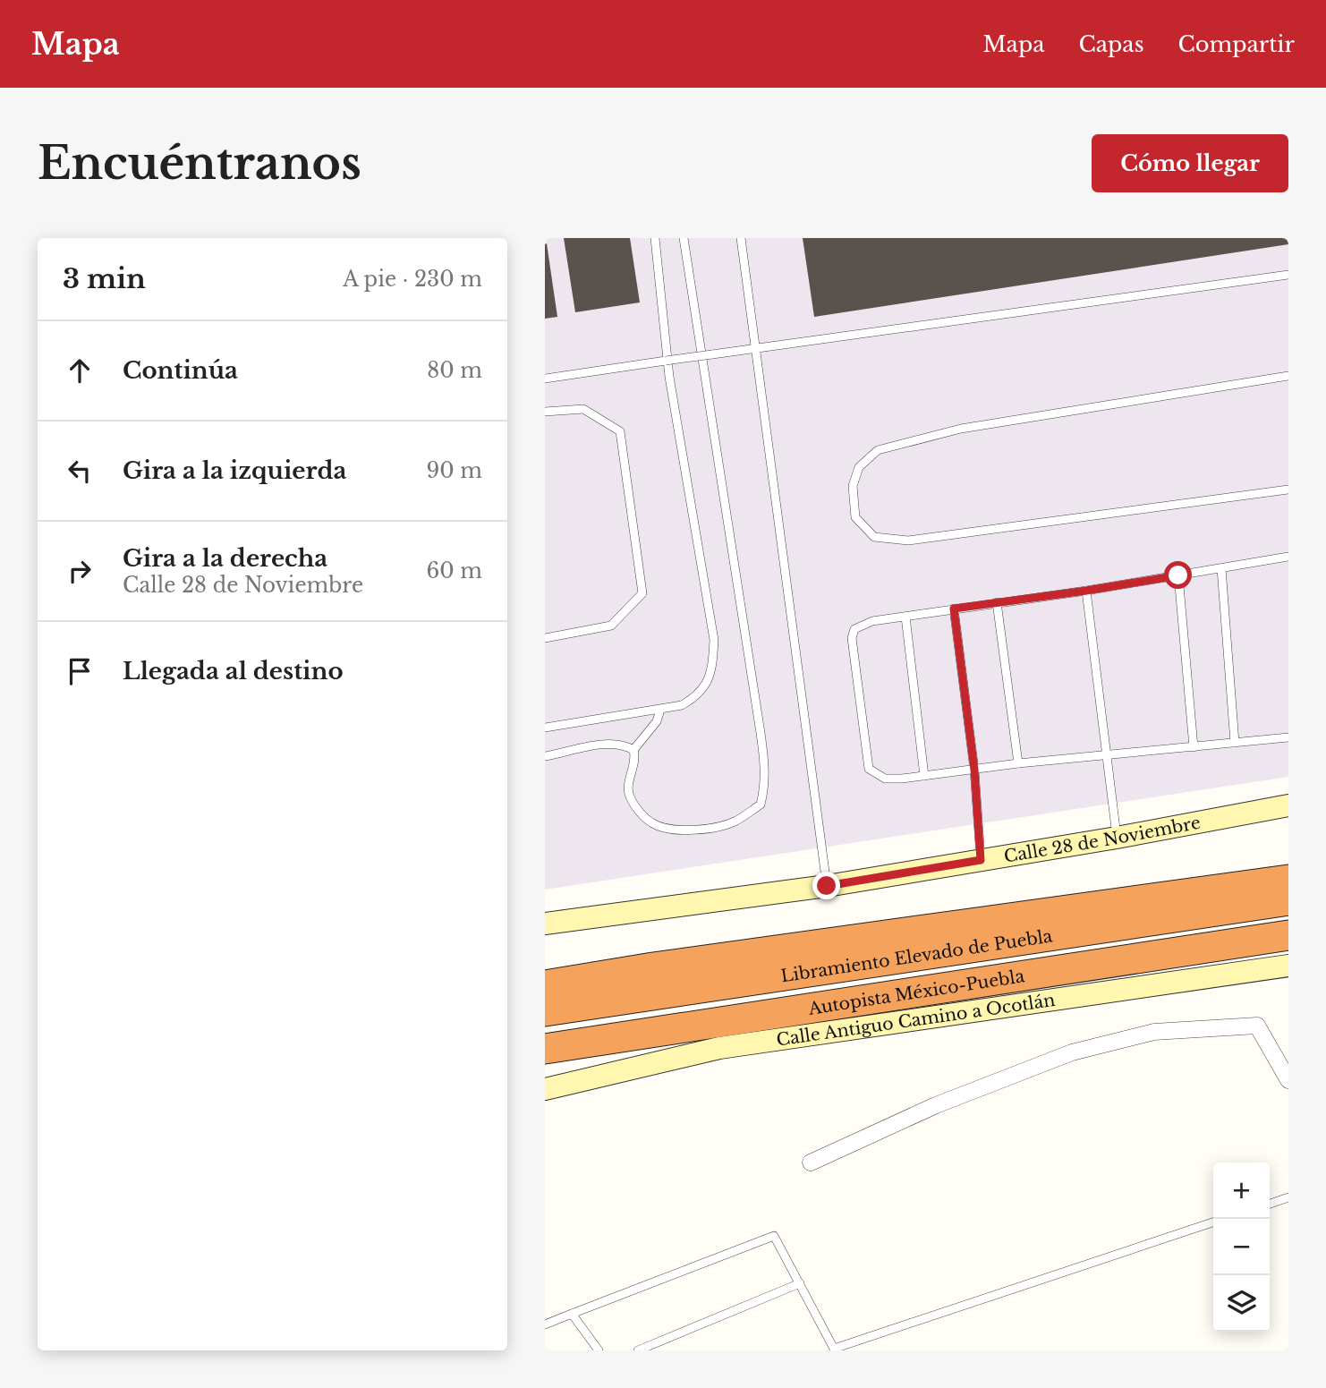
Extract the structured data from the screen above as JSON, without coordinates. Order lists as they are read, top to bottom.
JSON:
{
  "streets": {
    "highway": ["Libramiento Elevado de Puebla", "Autopista México-Puebla"],
    "street": ["Calle 28 de Noviembre", "Calle Antiguo Camino a Ocotlán"]
  },
  "page": {
    "header": "Mapa",
    "nav": ["Mapa", "Capas", "Compartir"],
    "buttons": "Cómo llegar",
    "title": "Encuéntranos",
    "heading": ["3 min", "A pie · 230 m"],
    "list": [
      ["Continúa", "80 m"],
      ["Gira a la izquierda", "90 m"],
      ["Gira a la derecha", "Calle 28 de Noviembre", "60 m"],
      "Llegada al destino"
    ],
    "map_buttons": ["+", "−"]
  }
}
